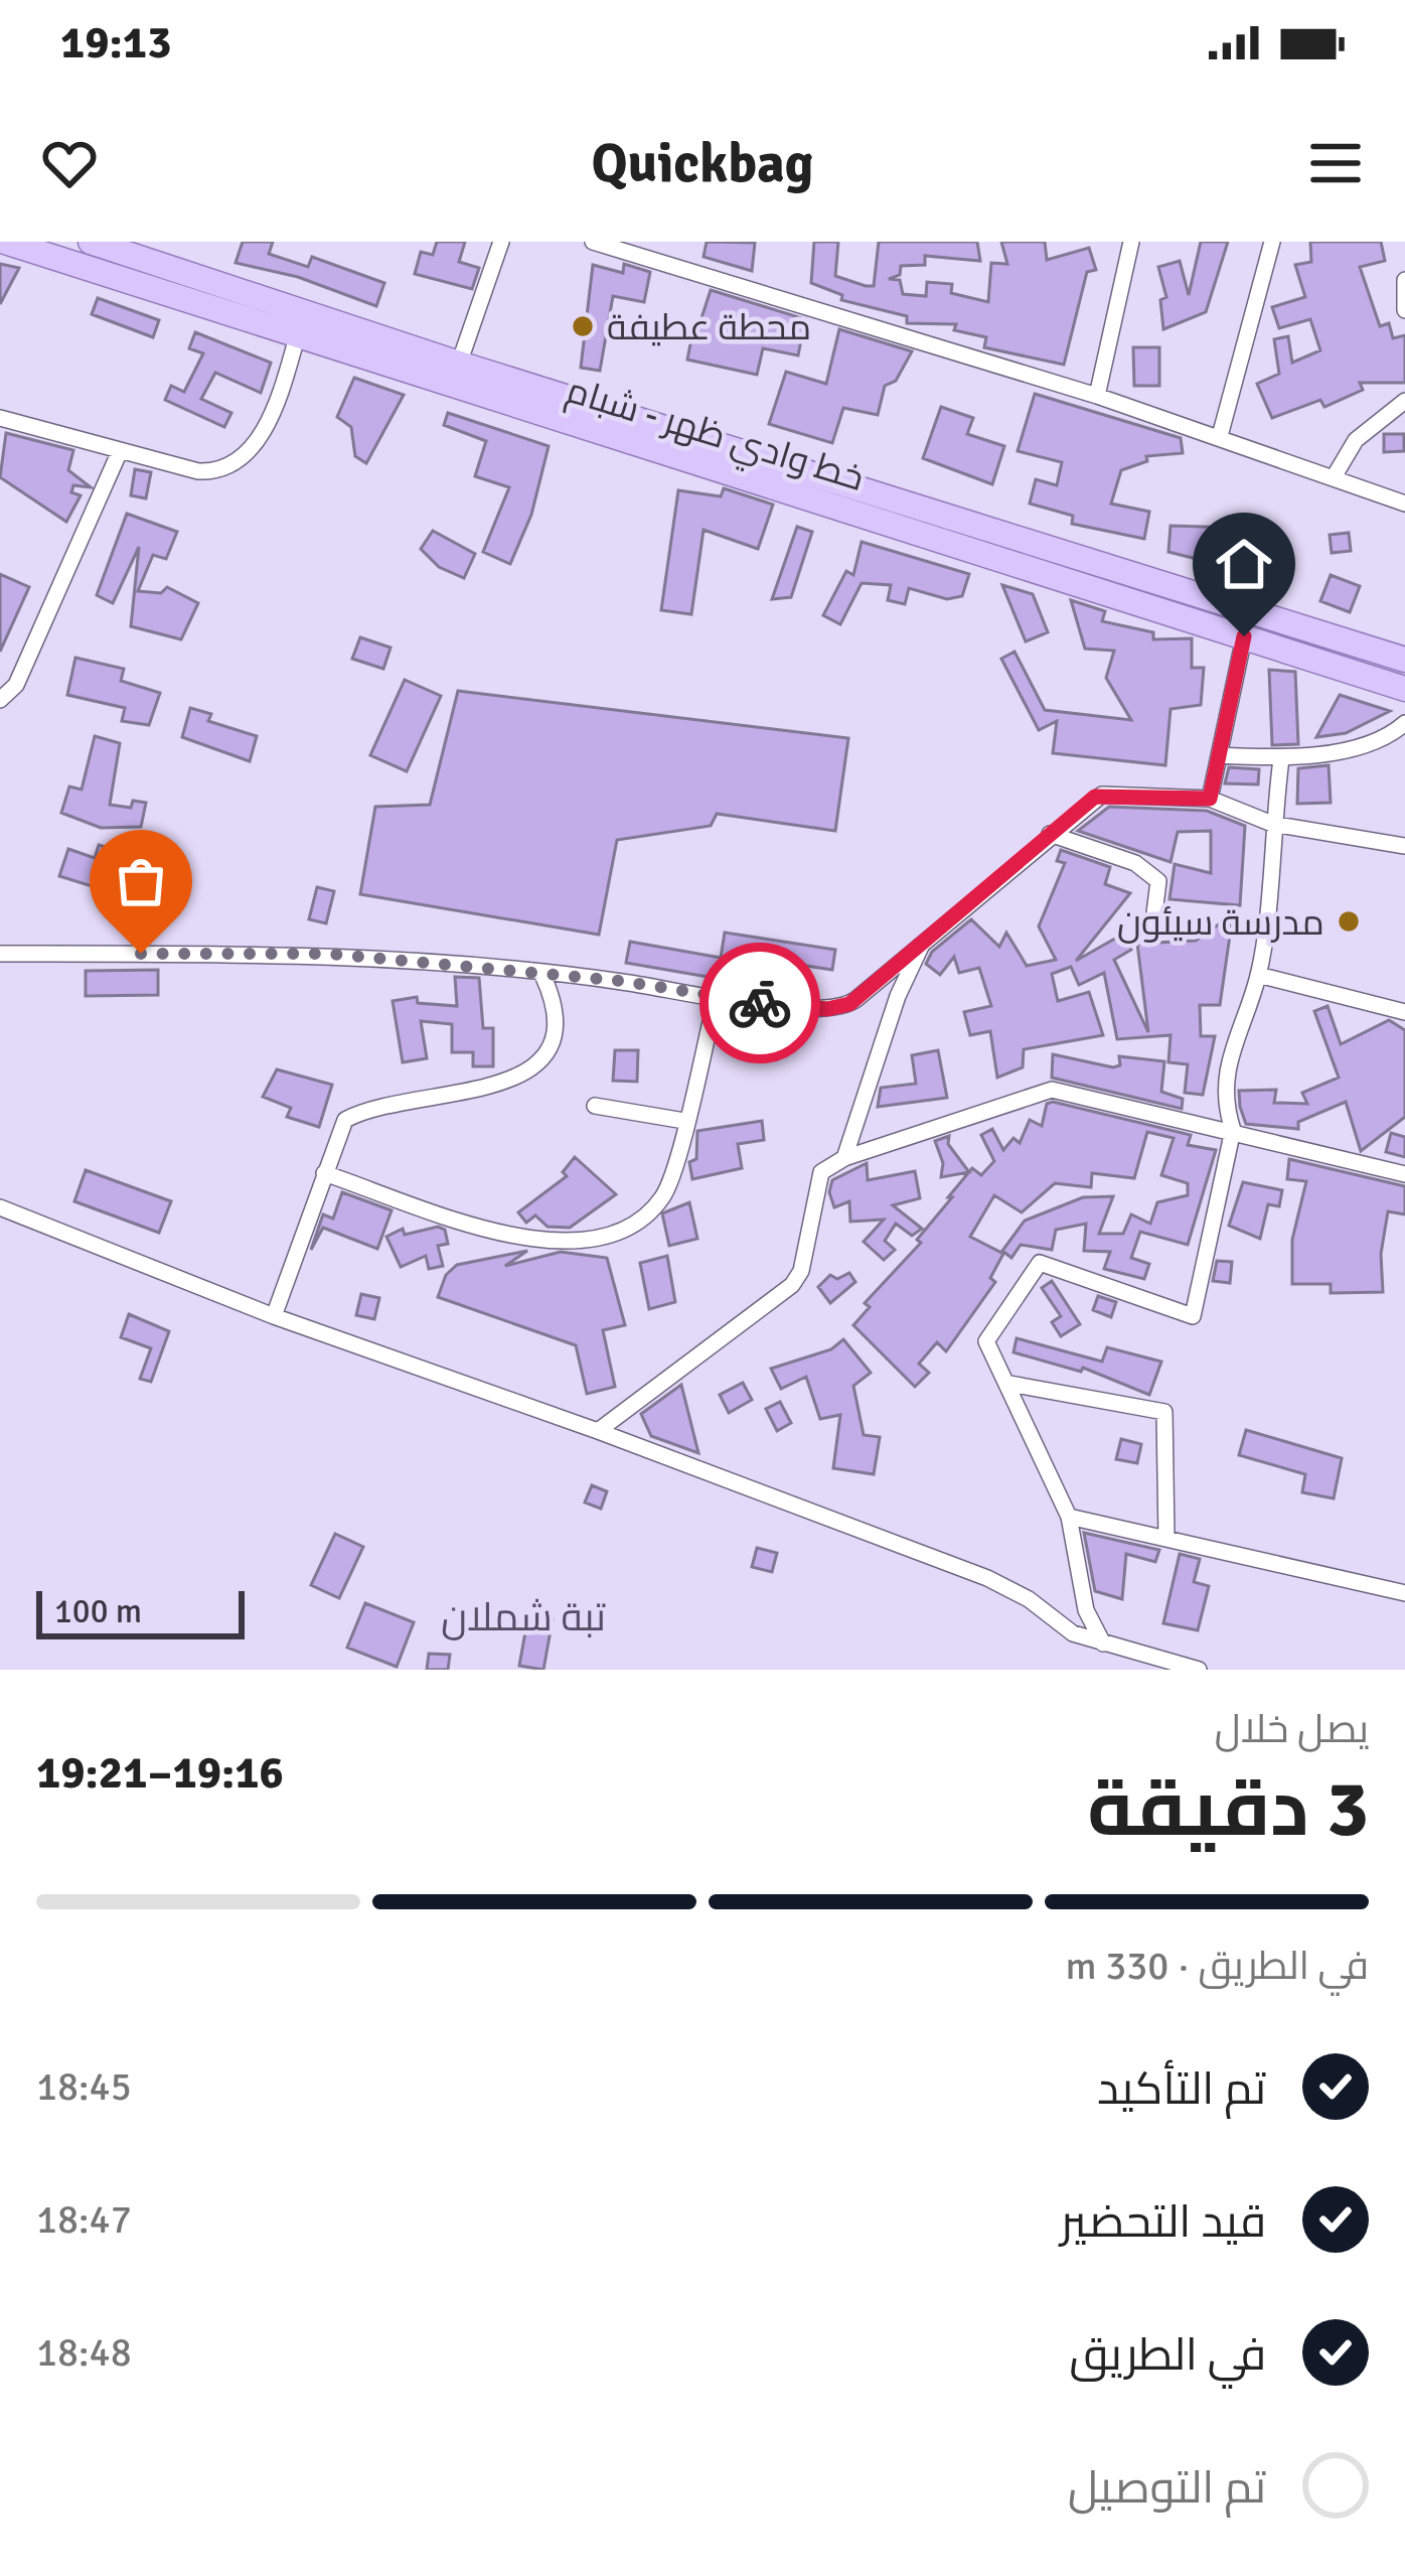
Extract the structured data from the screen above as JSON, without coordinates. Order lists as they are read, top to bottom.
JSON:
{
  "streets": {
    "main road": ["خط وادي ظهر - شبام"]
  },
  "districts": ["تبة شملان"],
  "places": ["محطة عطيفة", "مدرسة سيئون"],
  "scale_bar": "100 m",
  "page": {
    "status": "19:13",
    "header": "Quickbag",
    "scale": "100 m",
    "heading": ["3 دقيقة", "يصل خلال", "19:16–19:21"],
    "bar": "في الطريق · 330 m",
    "list": [
      ["تم التأكيد", "18:45"],
      ["قيد التحضير", "18:47"],
      ["في الطريق", "18:48"],
      "تم التوصيل"
    ]
  }
}
